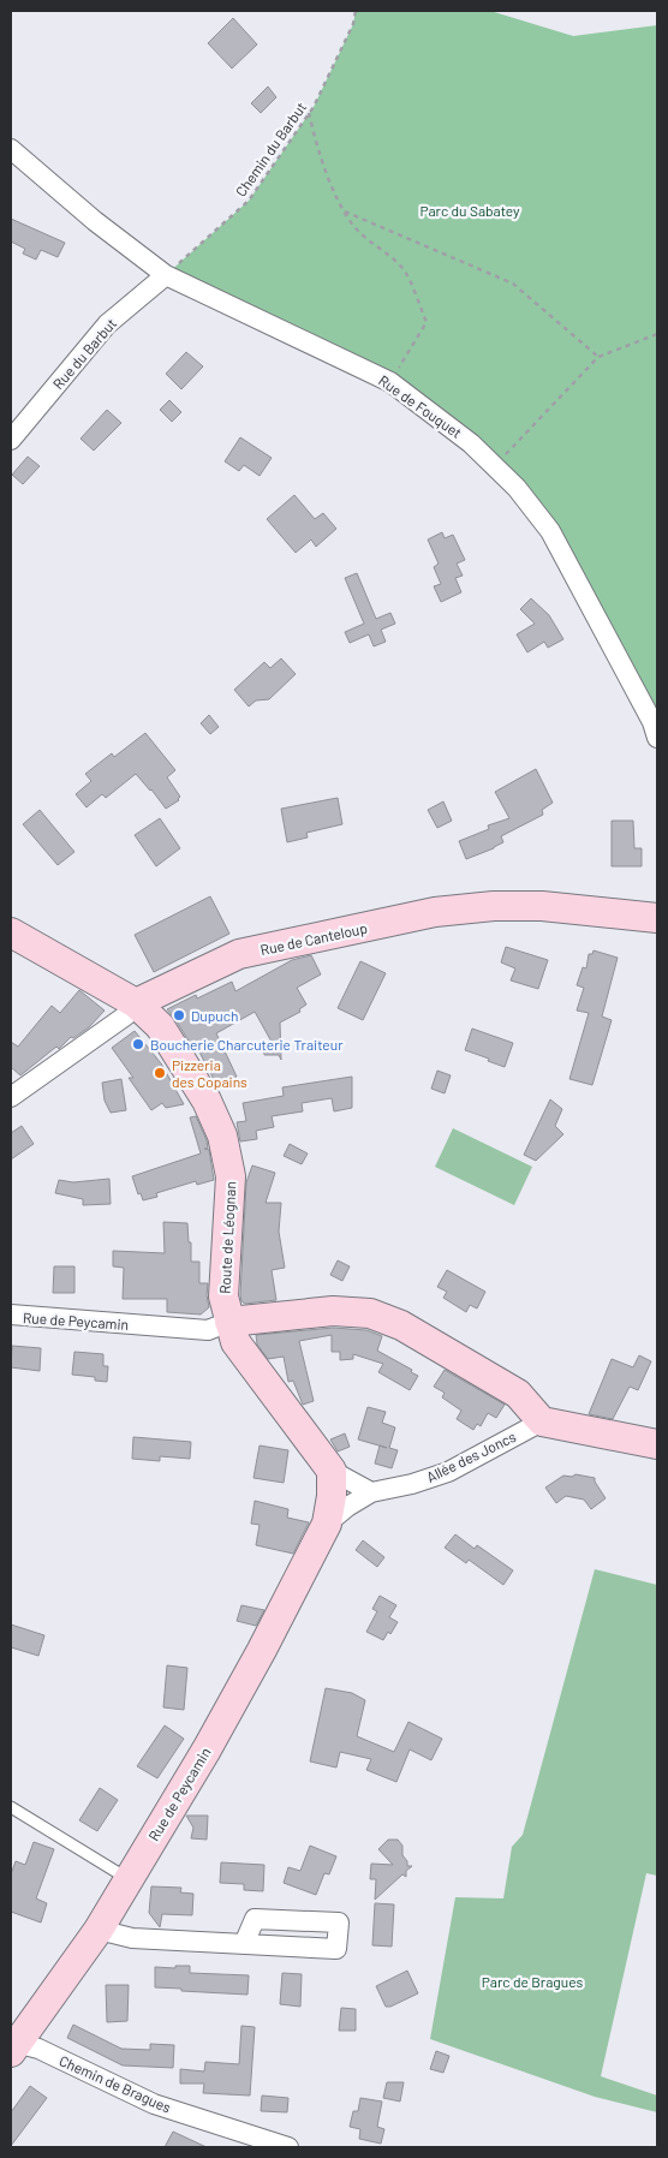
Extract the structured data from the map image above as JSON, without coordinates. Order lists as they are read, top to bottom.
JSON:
{
  "streets": {
    "street": [
      "Rue du Barbut",
      "Rue de Fouquet",
      "Rue de Canteloup",
      "Route de Léognan",
      "Rue de Peycamin",
      "Allée des Joncs",
      "Chemin de Bragues"
    ],
    "path": ["Chemin du Barbut"]
  },
  "crossings": [
    ["Chemin du Barbut", "Rue du Barbut"],
    ["Chemin du Barbut", "Rue de Fouquet"],
    ["Rue du Barbut", "Rue de Fouquet"],
    ["Rue de Canteloup", "Route de Léognan"],
    ["Route de Léognan", "Rue de Peycamin"],
    ["Rue de Peycamin", "Allée des Joncs"],
    ["Rue de Peycamin", "Chemin de Bragues"]
  ],
  "parks": ["Parc du Sabatey", "Parc de Bragues"],
  "places": ["Dupuch", "Boucherie Charcuterie Traiteur", "Pizzeria des Copains"]
}
